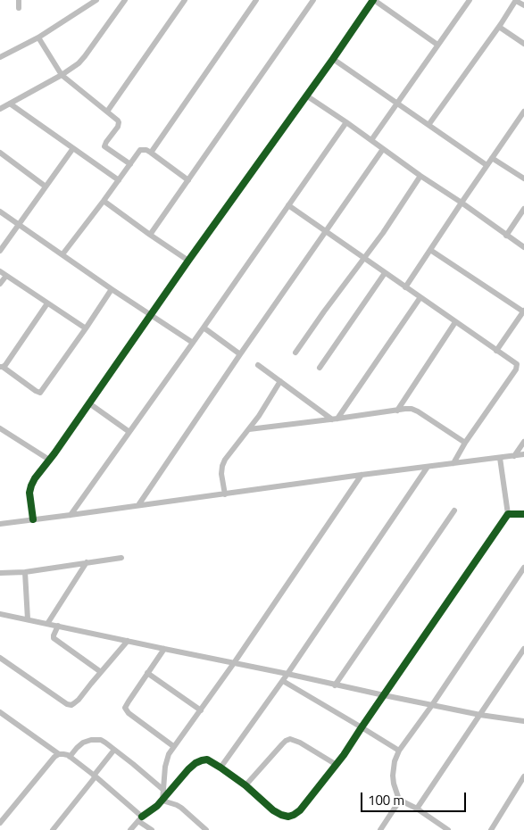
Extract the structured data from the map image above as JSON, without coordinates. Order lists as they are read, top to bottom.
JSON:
{
  "scale_bar": "100 m"
}
